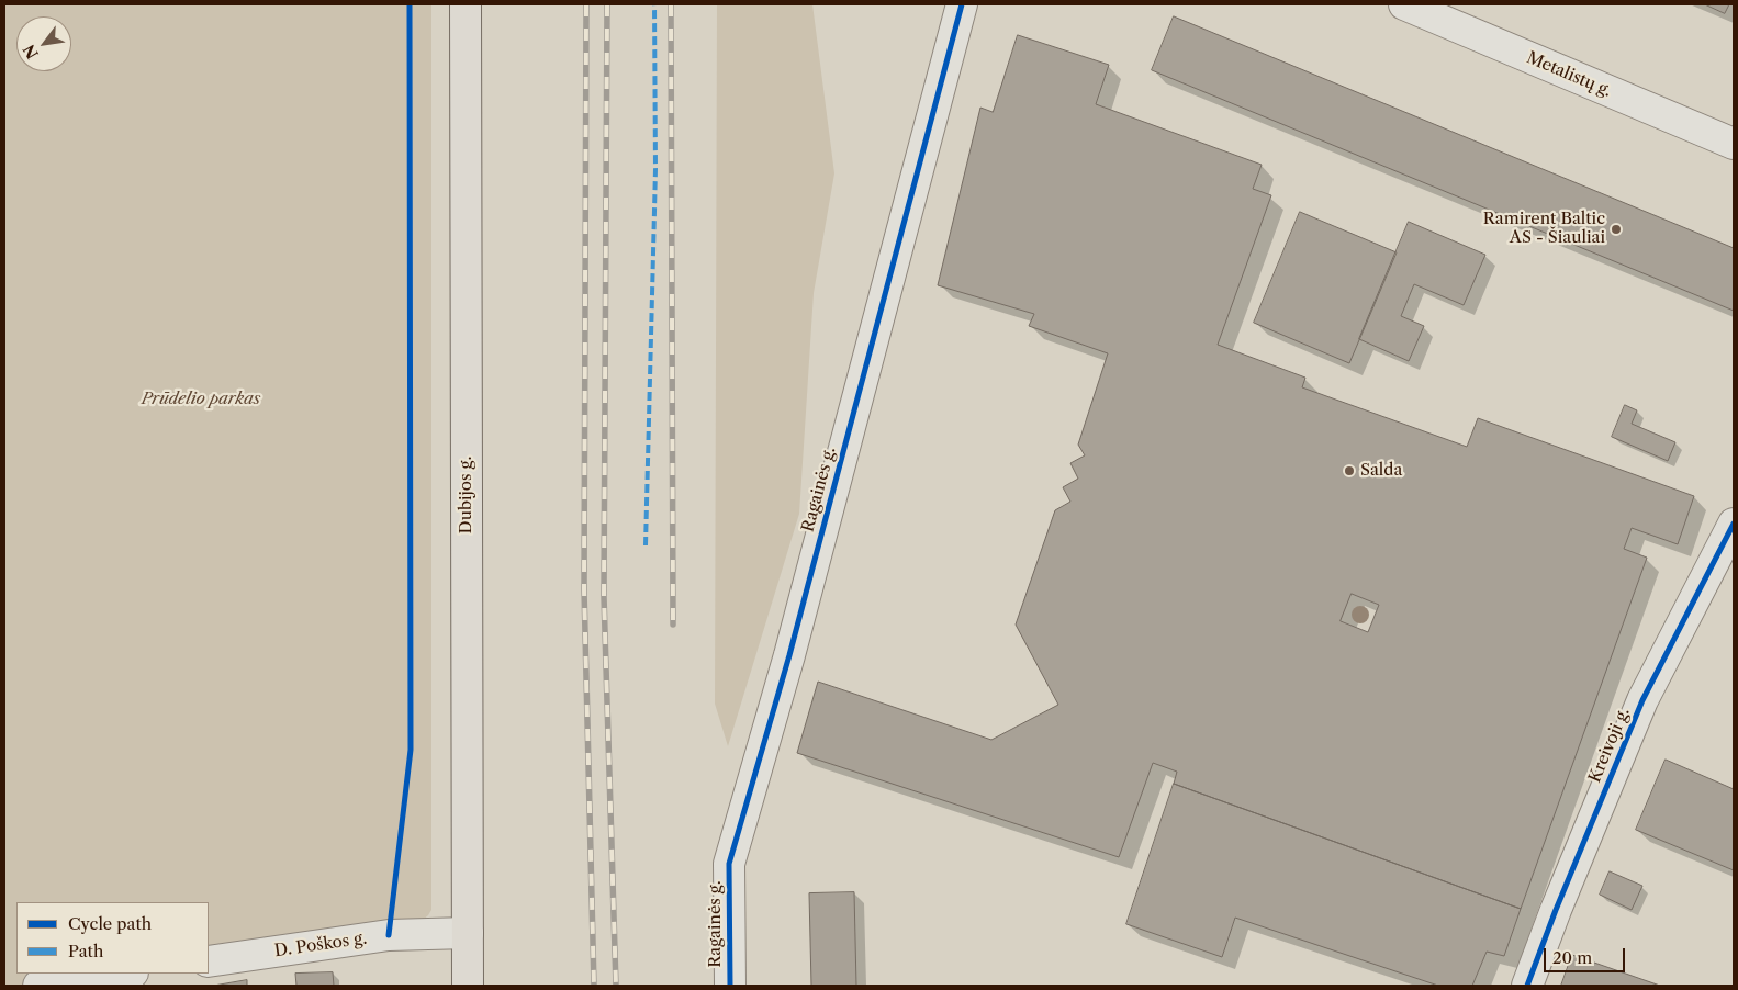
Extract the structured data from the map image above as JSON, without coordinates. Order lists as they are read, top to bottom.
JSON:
{
  "streets": {
    "main road": ["Dubijos g."],
    "street": [
      "Metalistų g.",
      "Ragainės g.",
      "Kreivoji g.",
      "D. Poškos g."
    ]
  },
  "crossings": [
    ["Dubijos g.", "D. Poškos g."]
  ],
  "parks": ["Prūdelio parkas"],
  "places": ["Ramirent Baltic AS - Šiauliai", "Salda"],
  "legend": ["Cycle path", "Path"],
  "scale_bar": "20 m",
  "north": "bottom left"
}
